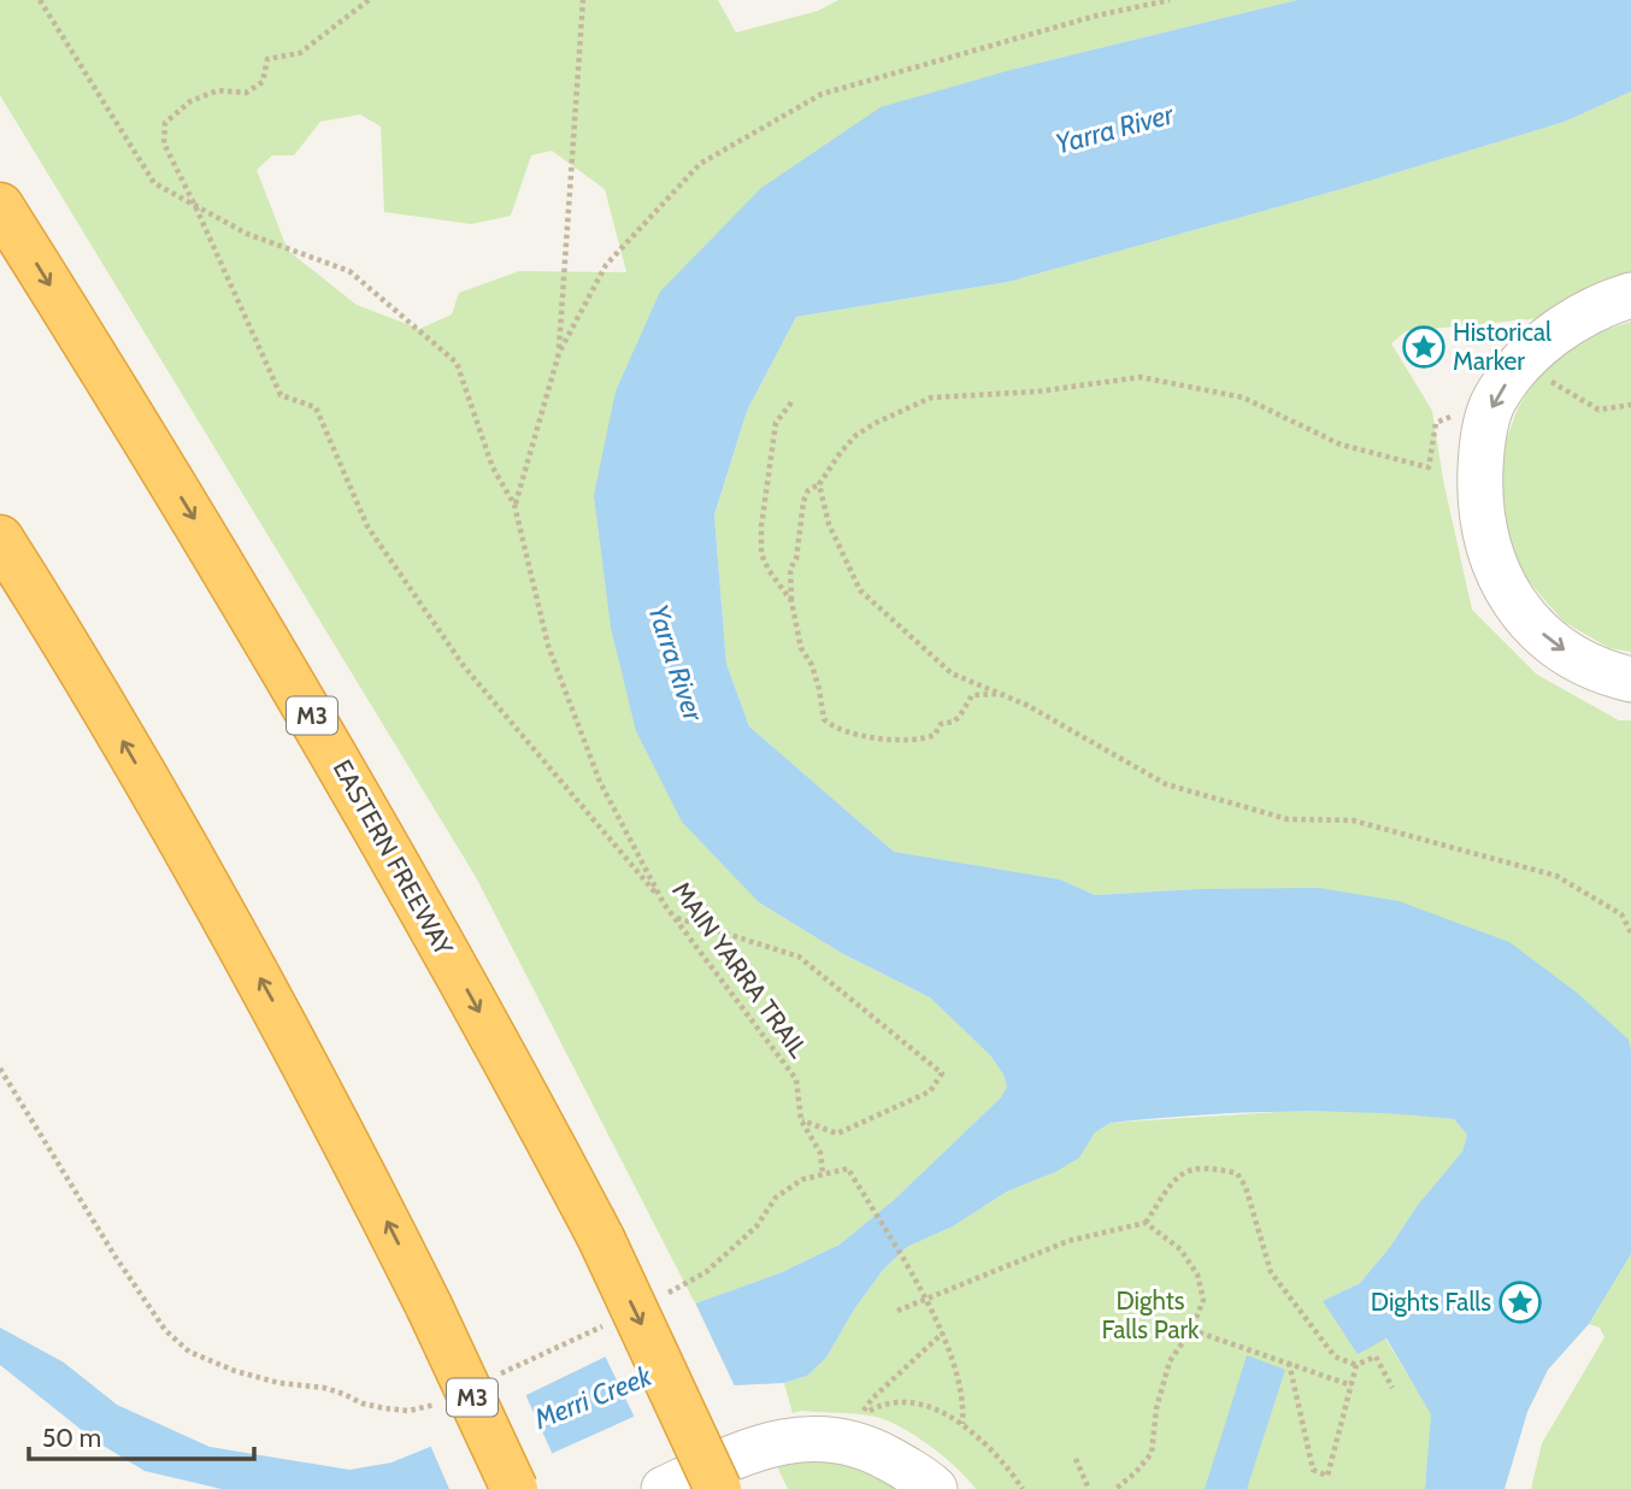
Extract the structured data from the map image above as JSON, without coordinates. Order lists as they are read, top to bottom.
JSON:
{
  "streets": {
    "highway": ["M3", "EASTERN FREEWAY"],
    "path": ["MAIN YARRA TRAIL"]
  },
  "water": ["Yarra River", "Merri Creek"],
  "parks": ["Dights Falls Park"],
  "places": {
    "place": ["Historical Marker", "Dights Falls"]
  },
  "scale_bar": "50 m"
}
